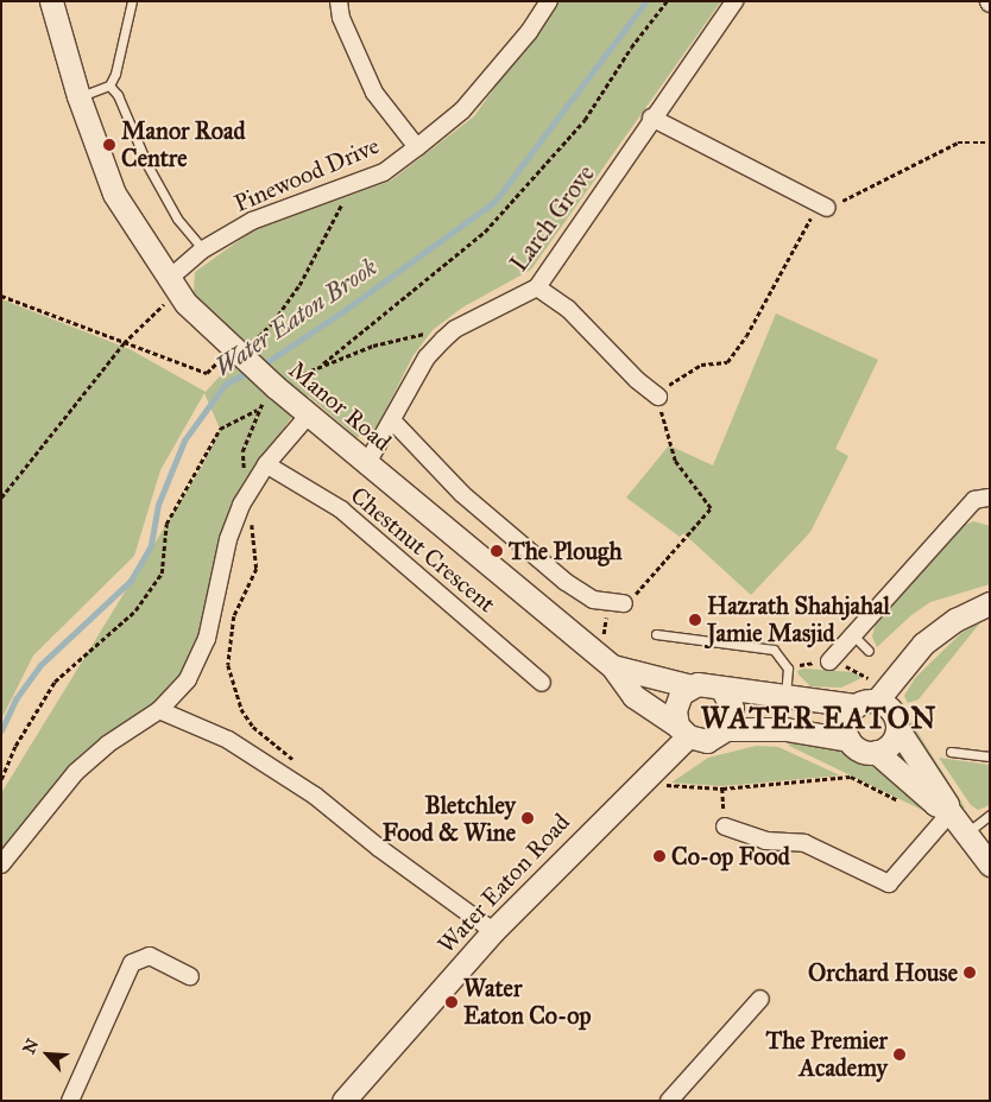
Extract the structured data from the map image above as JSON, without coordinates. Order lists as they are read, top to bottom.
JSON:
{
  "streets": {
    "street": [
      "Pinewood Drive",
      "Larch Grove",
      "Manor Road",
      "Chestnut Crescent",
      "Water Eaton Road"
    ]
  },
  "crossings": [
    ["Pinewood Drive", "Manor Road"],
    ["Larch Grove", "Manor Road"],
    ["Manor Road", "Water Eaton Road"]
  ],
  "districts": ["WATER EATON"],
  "water": ["Water Eaton Brook"],
  "places": [
    "Manor Road Centre",
    "The Plough",
    "Hazrath Shahjahal Jamie Masjid",
    "Bletchley Food & Wine",
    "Co-op Food",
    "Orchard House",
    "Water Eaton Co-op",
    "The Premier Academy"
  ],
  "north": "top left"
}
